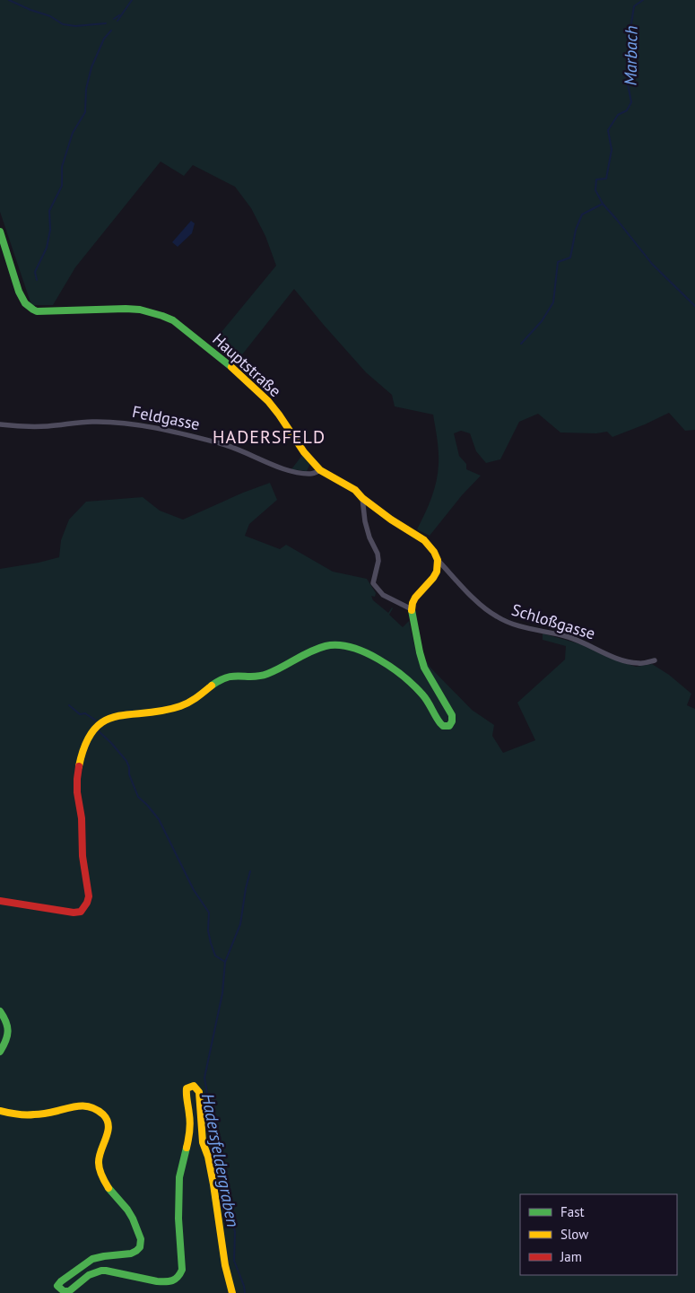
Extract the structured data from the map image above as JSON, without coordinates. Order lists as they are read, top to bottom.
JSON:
{
  "streets": {
    "street": ["Hauptstraße", "Feldgasse", "Schloßgasse"]
  },
  "crossings": [
    ["Hauptstraße", "Feldgasse"],
    ["Hauptstraße", "Schloßgasse"]
  ],
  "districts": ["HADERSFELD"],
  "water": ["Marbach", "Hadersfeldergraben"],
  "legend": ["Fast", "Slow", "Jam"]
}
